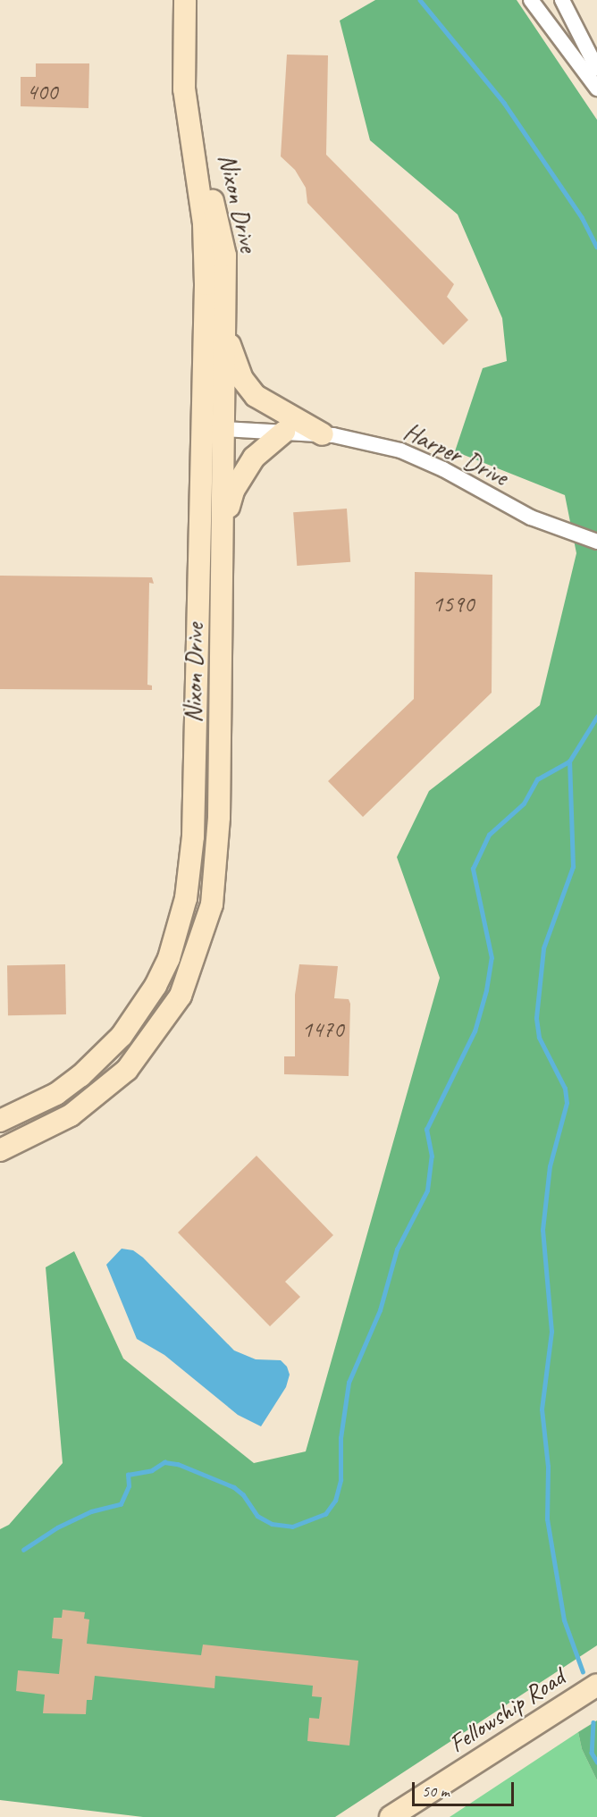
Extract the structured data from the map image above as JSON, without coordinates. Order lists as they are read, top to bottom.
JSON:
{
  "streets": {
    "street": ["Nixon Drive", "Harper Drive", "Fellowship Road"]
  },
  "crossings": [
    ["Nixon Drive", "Harper Drive"]
  ],
  "house_numbers": ["400", "1590", "1470"],
  "scale_bar": "50 m"
}
